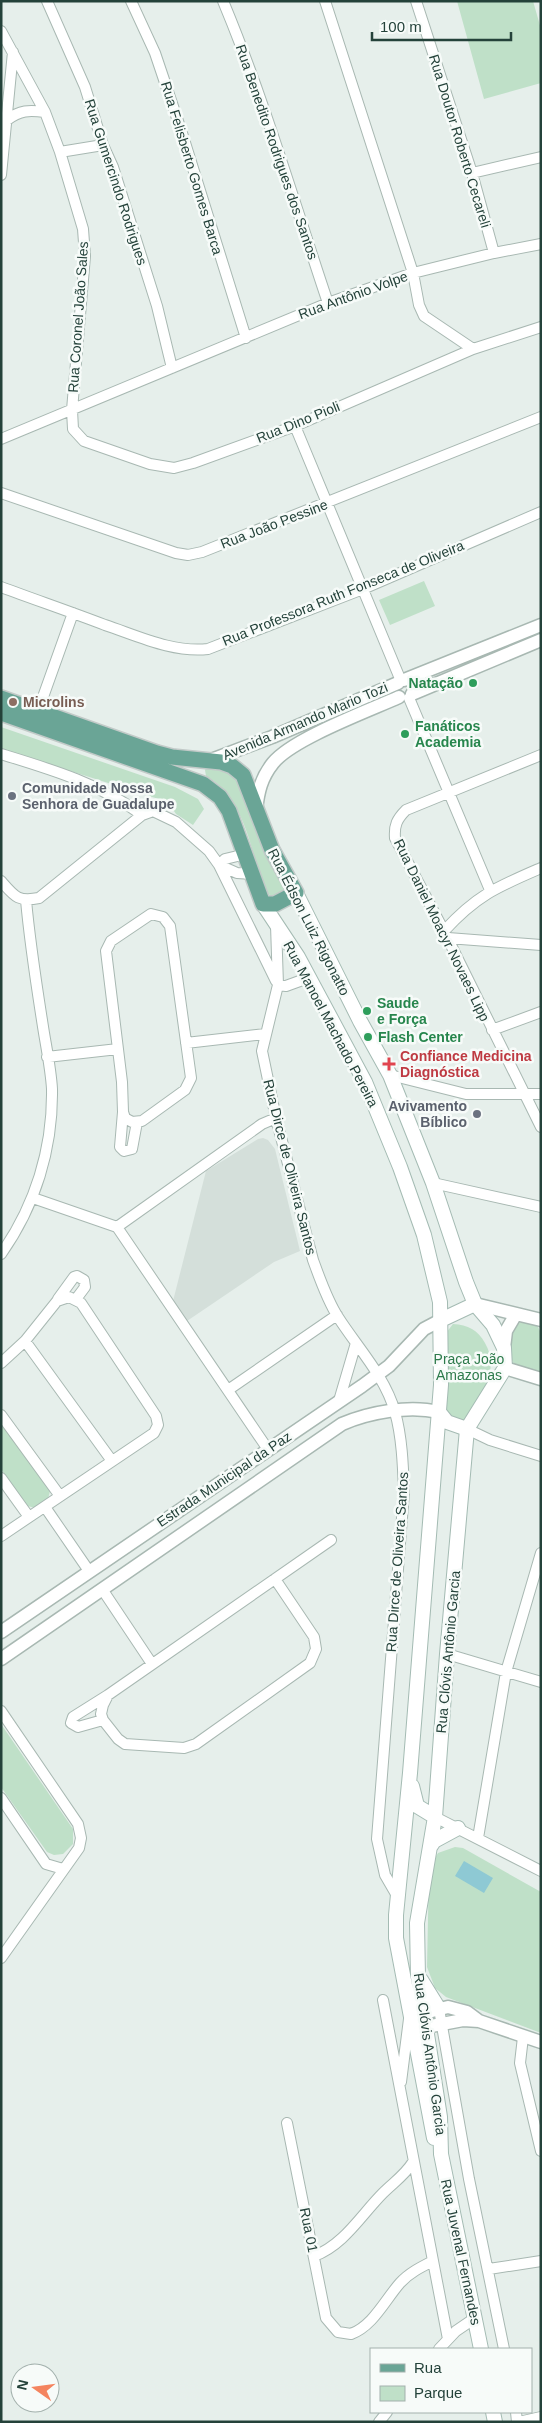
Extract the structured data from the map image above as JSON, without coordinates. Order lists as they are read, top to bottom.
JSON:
{
  "streets": {
    "main road": [
      "Rua Édson Luiz Rigonatto",
      "Rua Manoel Machado Pereira",
      "Rua Clóvis Antônio Garcia",
      "Rua Juvenal Fernandes"
    ],
    "street": [
      "Rua Doutor Roberto Cecareli",
      "Rua Benedito Rodrigues dos Santos",
      "Rua Felisberto Gomes Barca",
      "Rua Gumercindo Rodrigues",
      "Rua Antônio Volpe",
      "Rua Coronel João Sales",
      "Rua Dino Pioli",
      "Rua João Pessine",
      "Rua Professora Ruth Fonseca de Oliveira",
      "Avenida Armando Mario Tozi",
      "Rua Daniel Moacyr Novaes Lipp",
      "Rua Dirce de Oliveira Santos",
      "Estrada Municipal da Paz",
      "Rua 01"
    ]
  },
  "crossings": [
    ["Rua Doutor Roberto Cecareli", "Rua Antônio Volpe"],
    ["Rua Benedito Rodrigues dos Santos", "Rua Antônio Volpe"],
    ["Rua Felisberto Gomes Barca", "Rua Antônio Volpe"],
    ["Rua Gumercindo Rodrigues", "Rua Antônio Volpe"],
    ["Rua Coronel João Sales", "Rua Dino Pioli"],
    ["Avenida Armando Mario Tozi", "Rua Édson Luiz Rigonatto"],
    ["Rua Manoel Machado Pereira", "Rua Dirce de Oliveira Santos"],
    ["Rua Manoel Machado Pereira", "Estrada Municipal da Paz"],
    ["Rua Manoel Machado Pereira", "Rua Clóvis Antônio Garcia"],
    ["Rua Dirce de Oliveira Santos", "Estrada Municipal da Paz"],
    ["Rua Dirce de Oliveira Santos", "Rua Clóvis Antônio Garcia"],
    ["Estrada Municipal da Paz", "Rua Clóvis Antônio Garcia"],
    ["Rua Clóvis Antônio Garcia", "Rua Juvenal Fernandes"]
  ],
  "parks": ["Praça João Amazonas"],
  "places": {
    "other": [
      "Natação",
      "Microlins",
      "Fanáticos Academia",
      "Comunidade Nossa Senhora de Guadalupe",
      "Saude e Força",
      "Flash Center",
      "Avivamento Bíblico"
    ],
    "health": ["Confiance Medicina Diagnóstica"]
  },
  "legend": ["Rua", "Parque"],
  "scale_bar": "100 m",
  "north": "left"
}
